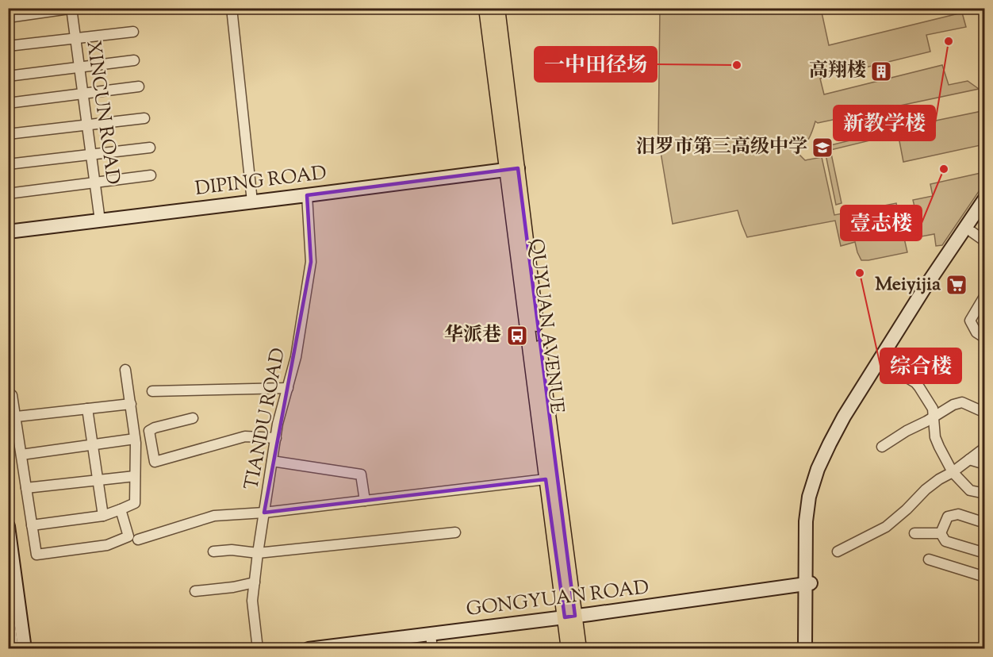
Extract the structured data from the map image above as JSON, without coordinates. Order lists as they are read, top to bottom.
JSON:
{
  "streets": {
    "main road": ["QUYUAN AVENUE"],
    "street": [
      "XINCUN ROAD",
      "DIPING ROAD",
      "TIANDU ROAD",
      "GONGYUAN ROAD"
    ]
  },
  "crossings": [
    ["XINCUN ROAD", "DIPING ROAD"],
    ["DIPING ROAD", "QUYUAN AVENUE"],
    ["DIPING ROAD", "TIANDU ROAD"],
    ["QUYUAN AVENUE", "GONGYUAN ROAD"]
  ],
  "places": {
    "other": [
      "新教学楼",
      "一中田径场",
      "壹志楼",
      "综合楼"
    ],
    "building": ["高翔楼"],
    "school or university": ["汨罗市第三高级中学"],
    "supermarket": ["Meiyijia"],
    "bus stop": ["华派巷"]
  }
}
